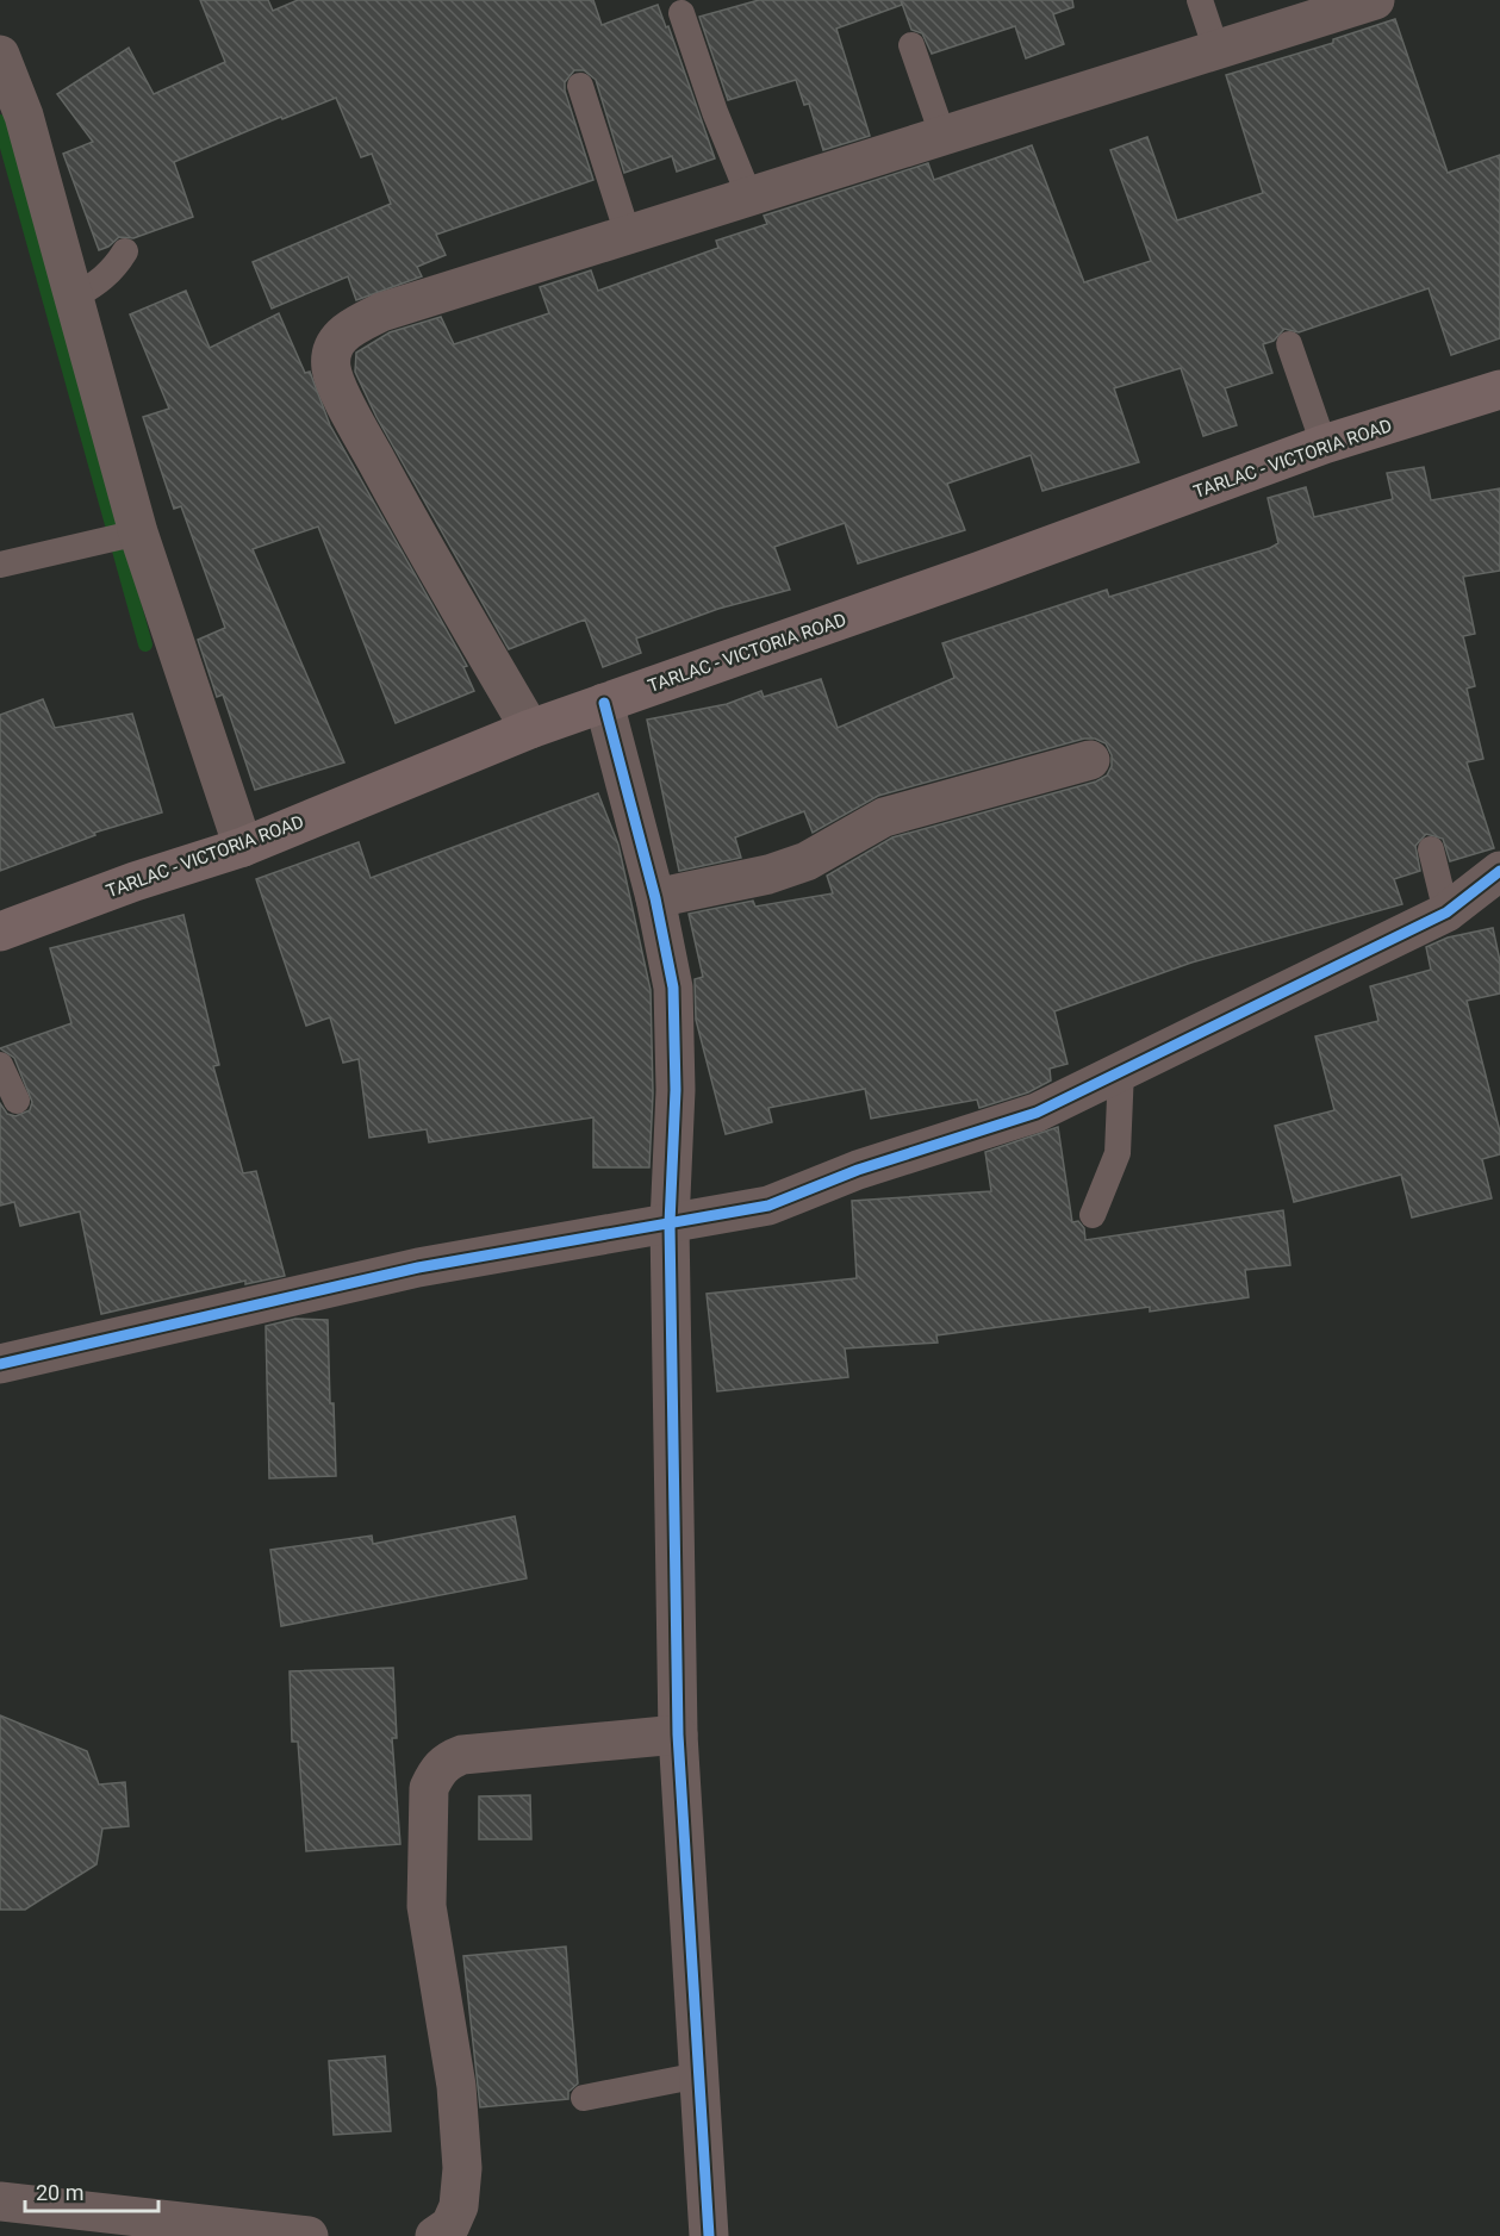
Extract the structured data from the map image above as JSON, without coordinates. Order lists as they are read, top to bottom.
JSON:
{
  "streets": {
    "main road": ["TARLAC - VICTORIA ROAD"]
  },
  "scale_bar": "20 m"
}
